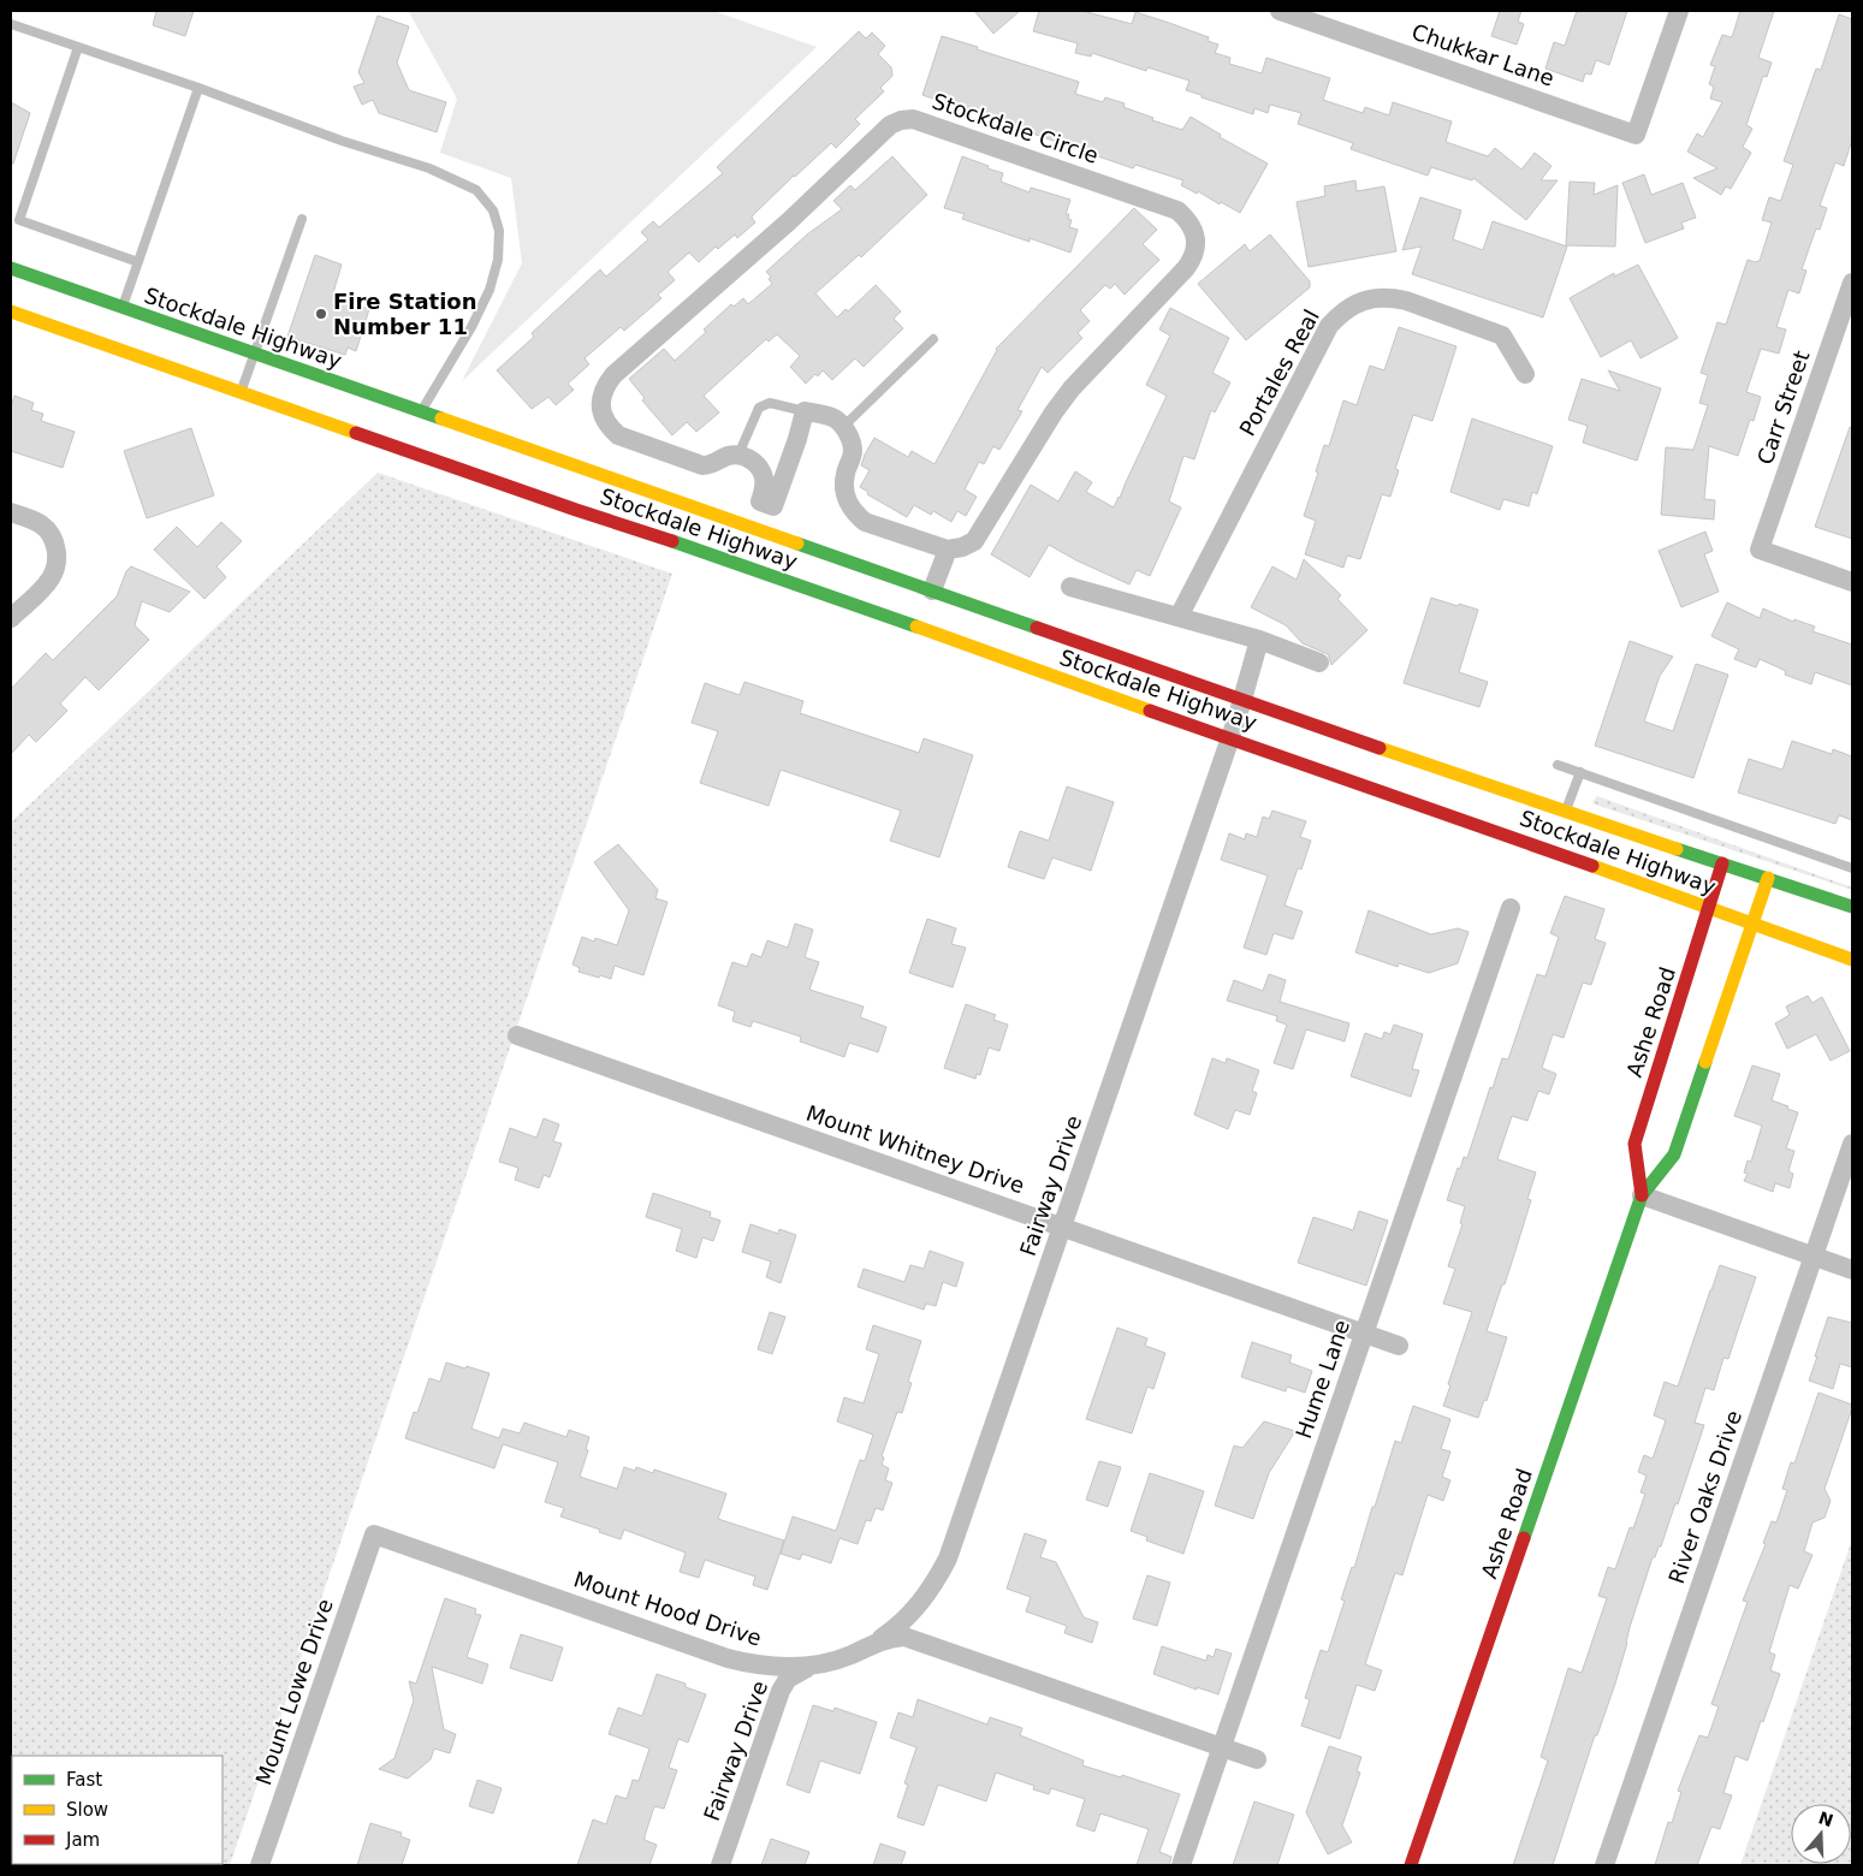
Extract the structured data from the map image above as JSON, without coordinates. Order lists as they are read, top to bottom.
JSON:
{
  "streets": {
    "main road": ["Stockdale Highway", "Ashe Road"],
    "street": [
      "Chukkar Lane",
      "Stockdale Circle",
      "Portales Real",
      "Carr Street",
      "Mount Whitney Drive",
      "Fairway Drive",
      "Hume Lane",
      "River Oaks Drive",
      "Mount Hood Drive",
      "Mount Lowe Drive"
    ]
  },
  "crossings": [
    ["Stockdale Highway", "Ashe Road"],
    ["Stockdale Highway", "Fairway Drive"],
    ["Mount Whitney Drive", "Fairway Drive"],
    ["Mount Whitney Drive", "Hume Lane"],
    ["Fairway Drive", "Mount Hood Drive"],
    ["Hume Lane", "Mount Hood Drive"],
    ["Mount Hood Drive", "Mount Lowe Drive"]
  ],
  "places": ["Fire Station Number 11"],
  "legend": ["Fast", "Slow", "Jam"],
  "north": "top"
}
